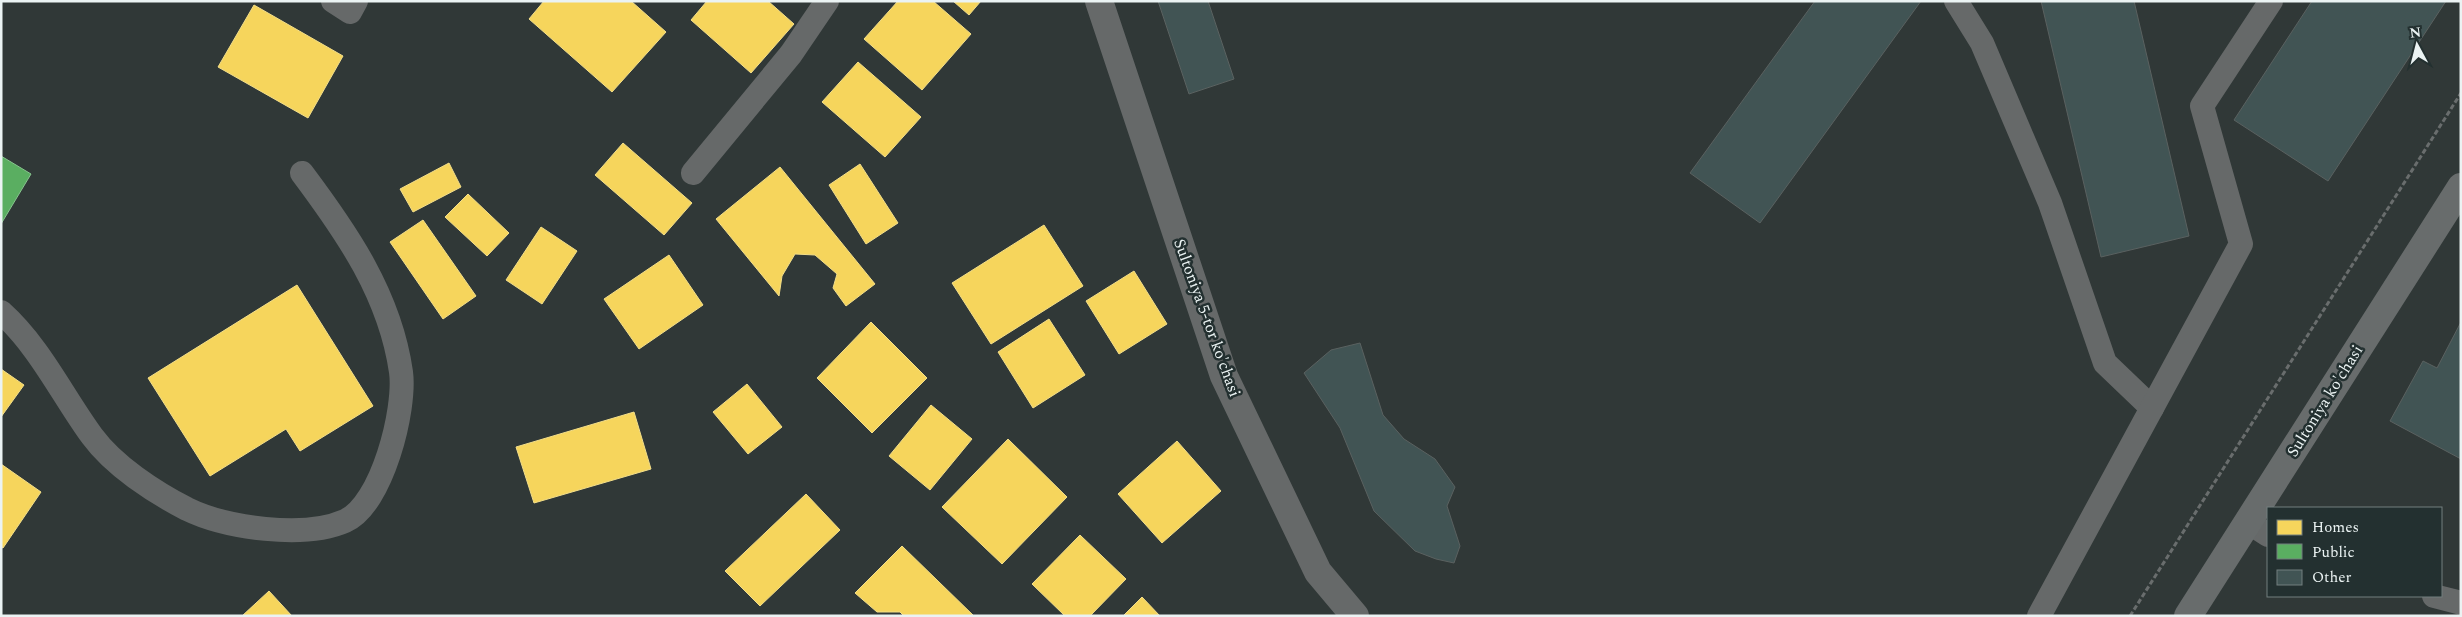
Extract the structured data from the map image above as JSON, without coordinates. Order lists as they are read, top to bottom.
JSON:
{
  "streets": {
    "street": ["Sultoniya 5-tor ko'chasi", "Sultoniya ko'chasi"]
  },
  "legend": ["Homes", "Public", "Other"],
  "north": "top"
}
